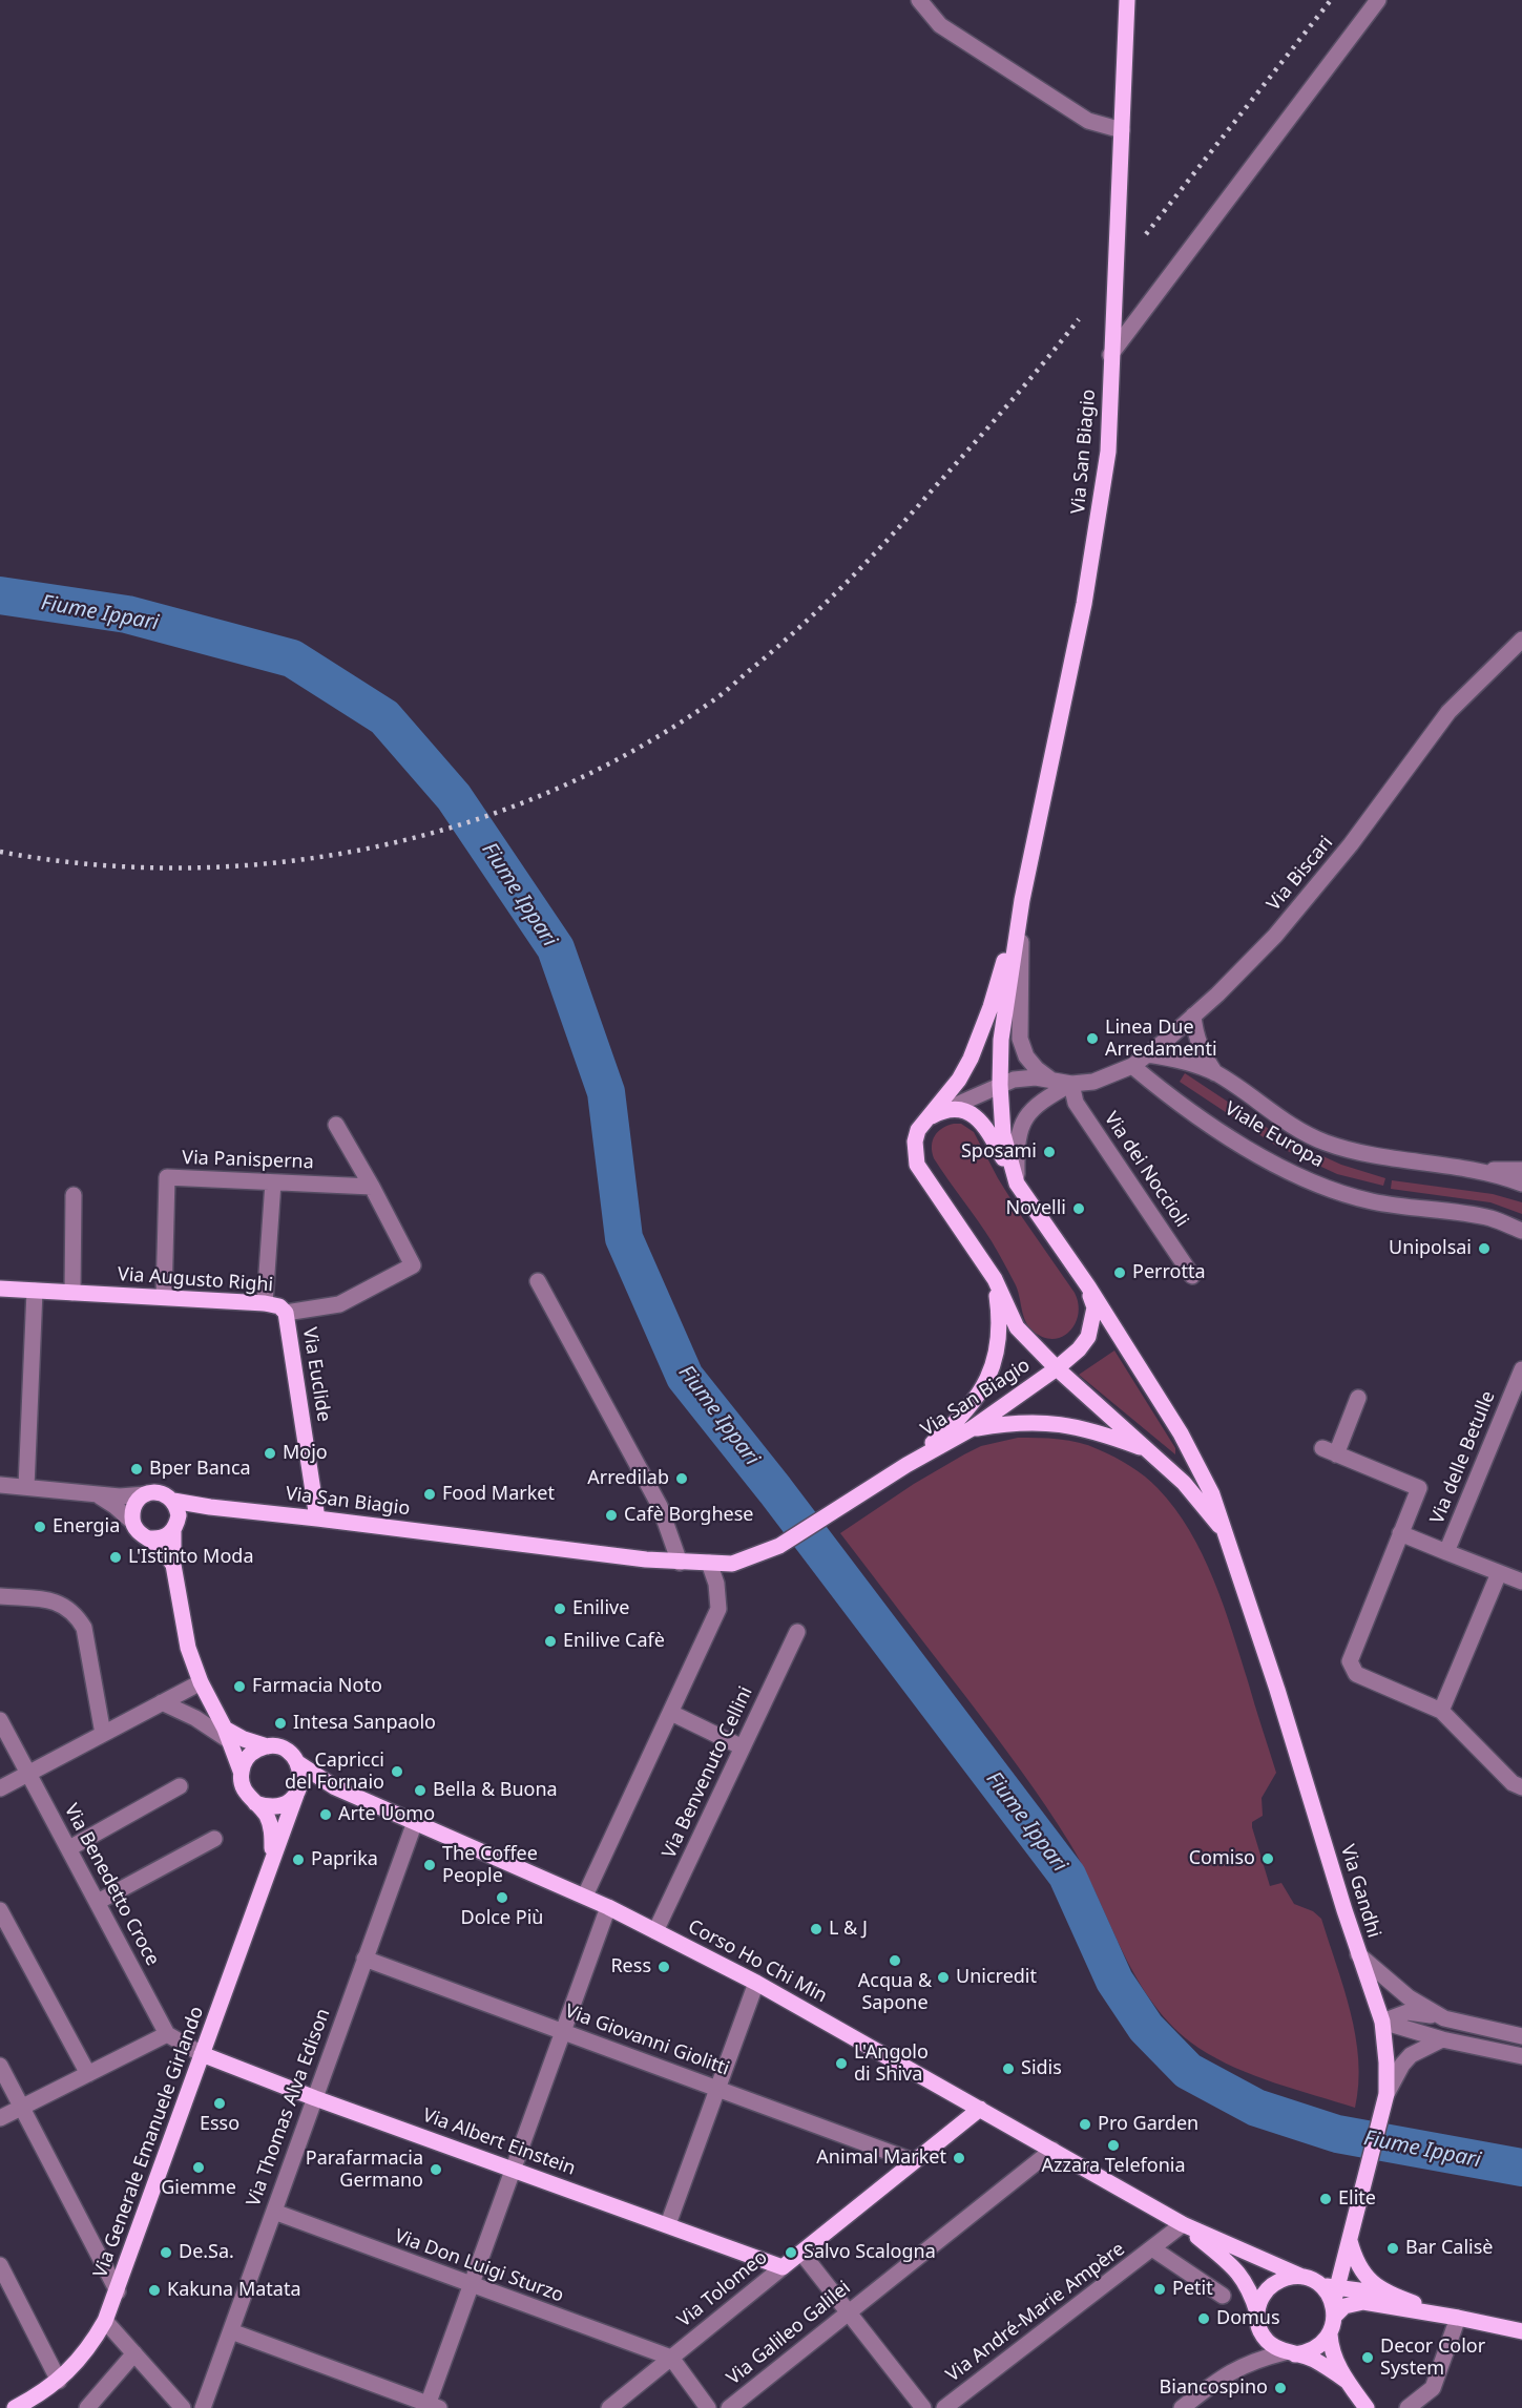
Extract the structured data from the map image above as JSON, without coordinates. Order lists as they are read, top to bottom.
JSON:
{
  "streets": {
    "main road": [
      "Via San Biagio",
      "Via Augusto Righi",
      "Via Euclide",
      "Via Gandhi",
      "Corso Ho Chi Min",
      "Via Generale Emanuele Girlando",
      "Via Albert Einstein",
      "Via Tolomeo"
    ],
    "street": [
      "Via Biscari",
      "Viale Europa",
      "Via Panisperna",
      "Via dei Noccioli",
      "Via delle Betulle",
      "Via Benvenuto Cellini",
      "Via Benedetto Croce",
      "Via Giovanni Giolitti",
      "Via Thomas Alva Edison",
      "Via Don Luigi Sturzo",
      "Via André-Marie Ampère",
      "Via Galileo Galilei"
    ]
  },
  "crossings": [
    ["Via San Biagio", "Via Euclide"],
    ["Via San Biagio", "Via Gandhi"],
    ["Via Biscari", "Viale Europa"],
    ["Via Biscari", "Via dei Noccioli"],
    ["Via Panisperna", "Via Augusto Righi"],
    ["Via Augusto Righi", "Via Euclide"],
    ["Via Benvenuto Cellini", "Corso Ho Chi Min"],
    ["Corso Ho Chi Min", "Via Thomas Alva Edison"],
    ["Corso Ho Chi Min", "Via Generale Emanuele Girlando"],
    ["Corso Ho Chi Min", "Via Tolomeo"],
    ["Corso Ho Chi Min", "Via André-Marie Ampère"],
    ["Corso Ho Chi Min", "Via Galileo Galilei"],
    ["Via Giovanni Giolitti", "Via Thomas Alva Edison"],
    ["Via Giovanni Giolitti", "Via Tolomeo"],
    ["Via Thomas Alva Edison", "Via Albert Einstein"],
    ["Via Thomas Alva Edison", "Via Don Luigi Sturzo"],
    ["Via Generale Emanuele Girlando", "Via Albert Einstein"],
    ["Via Albert Einstein", "Via Tolomeo"],
    ["Via Don Luigi Sturzo", "Via Tolomeo"]
  ],
  "water": ["Fiume Ippari"],
  "places": [
    "Linea Due Arredamenti",
    "Sposami",
    "Novelli",
    "Unipolsai",
    "Perrotta",
    "Mojo",
    "Bper Banca",
    "Arredilab",
    "Food Market",
    "Cafè Borghese",
    "Energia",
    "L'Istinto Moda",
    "Enilive",
    "Enilive Cafè",
    "Farmacia Noto",
    "Intesa Sanpaolo",
    "Capricci del Fornaio",
    "Bella & Buona",
    "Arte Uomo",
    "Comiso",
    "Paprika",
    "The Coffee People",
    "Dolce Più",
    "L & J",
    "Acqua & Sapone",
    "Ress",
    "Unicredit",
    "L'Angolo di Shiva",
    "Sidis",
    "Esso",
    "Pro Garden",
    "Azzara Telefonia",
    "Animal Market",
    "Giemme",
    "Parafarmacia Germano",
    "Elite",
    "Bar Calisè",
    "De.Sa.",
    "Salvo Scalogna",
    "Petit",
    "Kakuna Matata",
    "Domus",
    "Decor Color System",
    "Biancospino"
  ]
}
